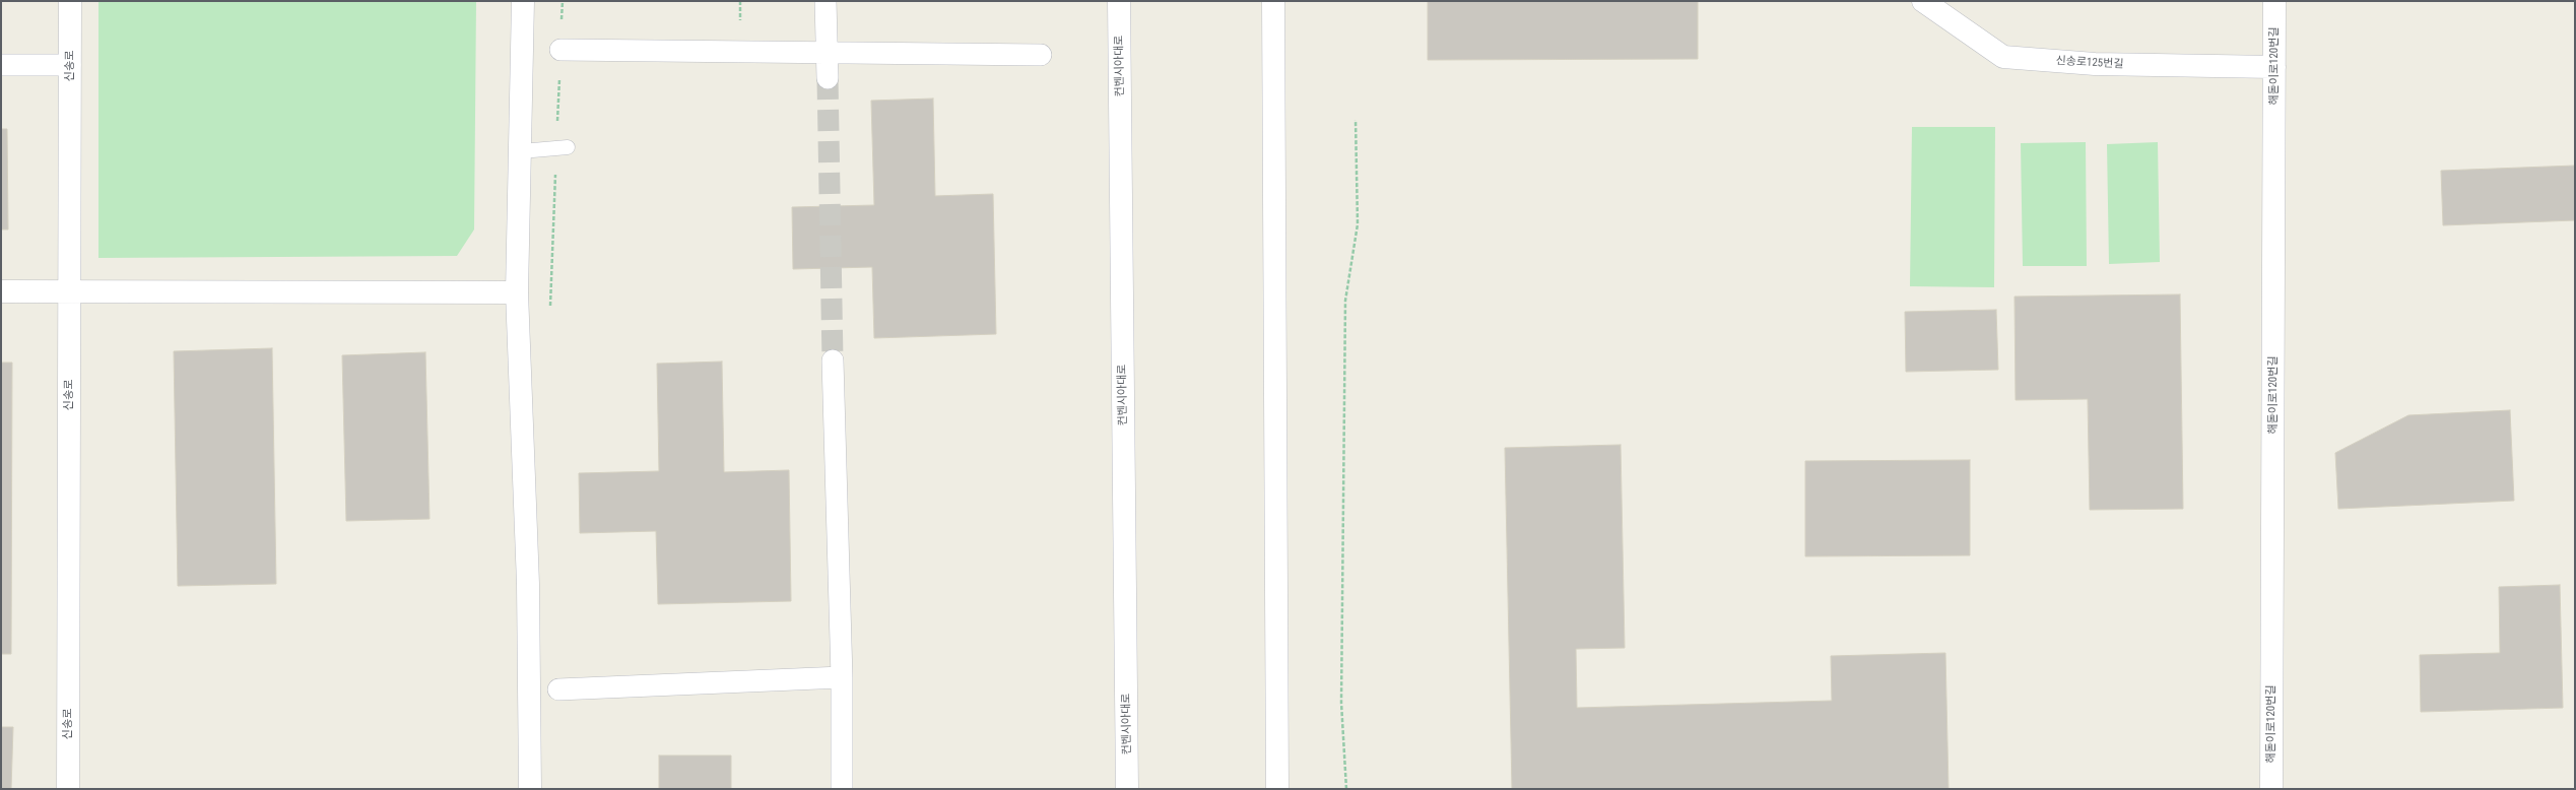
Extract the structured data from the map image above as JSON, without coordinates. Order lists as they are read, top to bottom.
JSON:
{
  "streets": {
    "street": [
      "신송로125번길",
      "신송로",
      "컨벤시아대로",
      "해돋이로120번길"
    ]
  },
  "crossings": [
    ["신송로125번길", "해돋이로120번길"]
  ]
}
